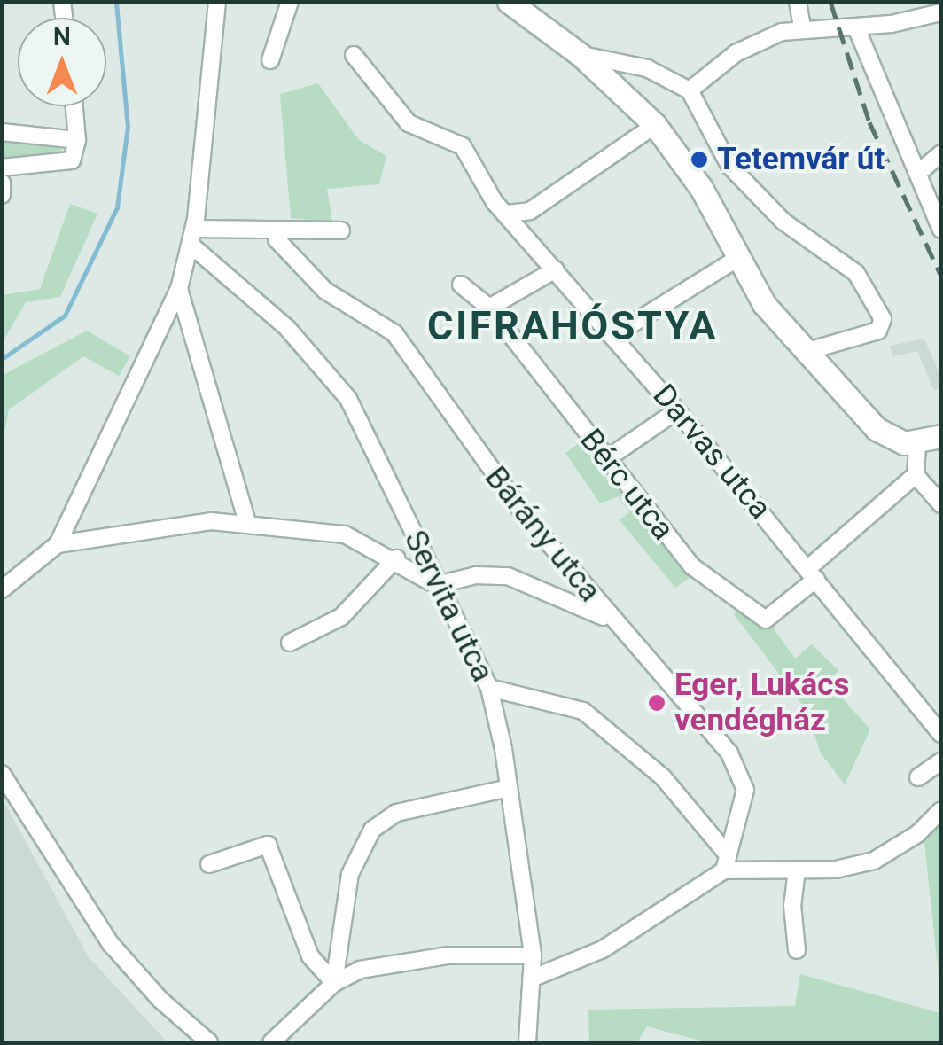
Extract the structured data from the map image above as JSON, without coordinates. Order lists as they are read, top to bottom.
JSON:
{
  "streets": {
    "street": [
      "Darvas utca",
      "Bérc utca",
      "Bárány utca",
      "Servita utca"
    ]
  },
  "crossings": [
    ["Darvas utca", "Bérc utca"]
  ],
  "districts": ["CIFRAHÓSTYA"],
  "places": ["Tetemvár út", "Eger, Lukács vendégház"],
  "north": "top"
}
